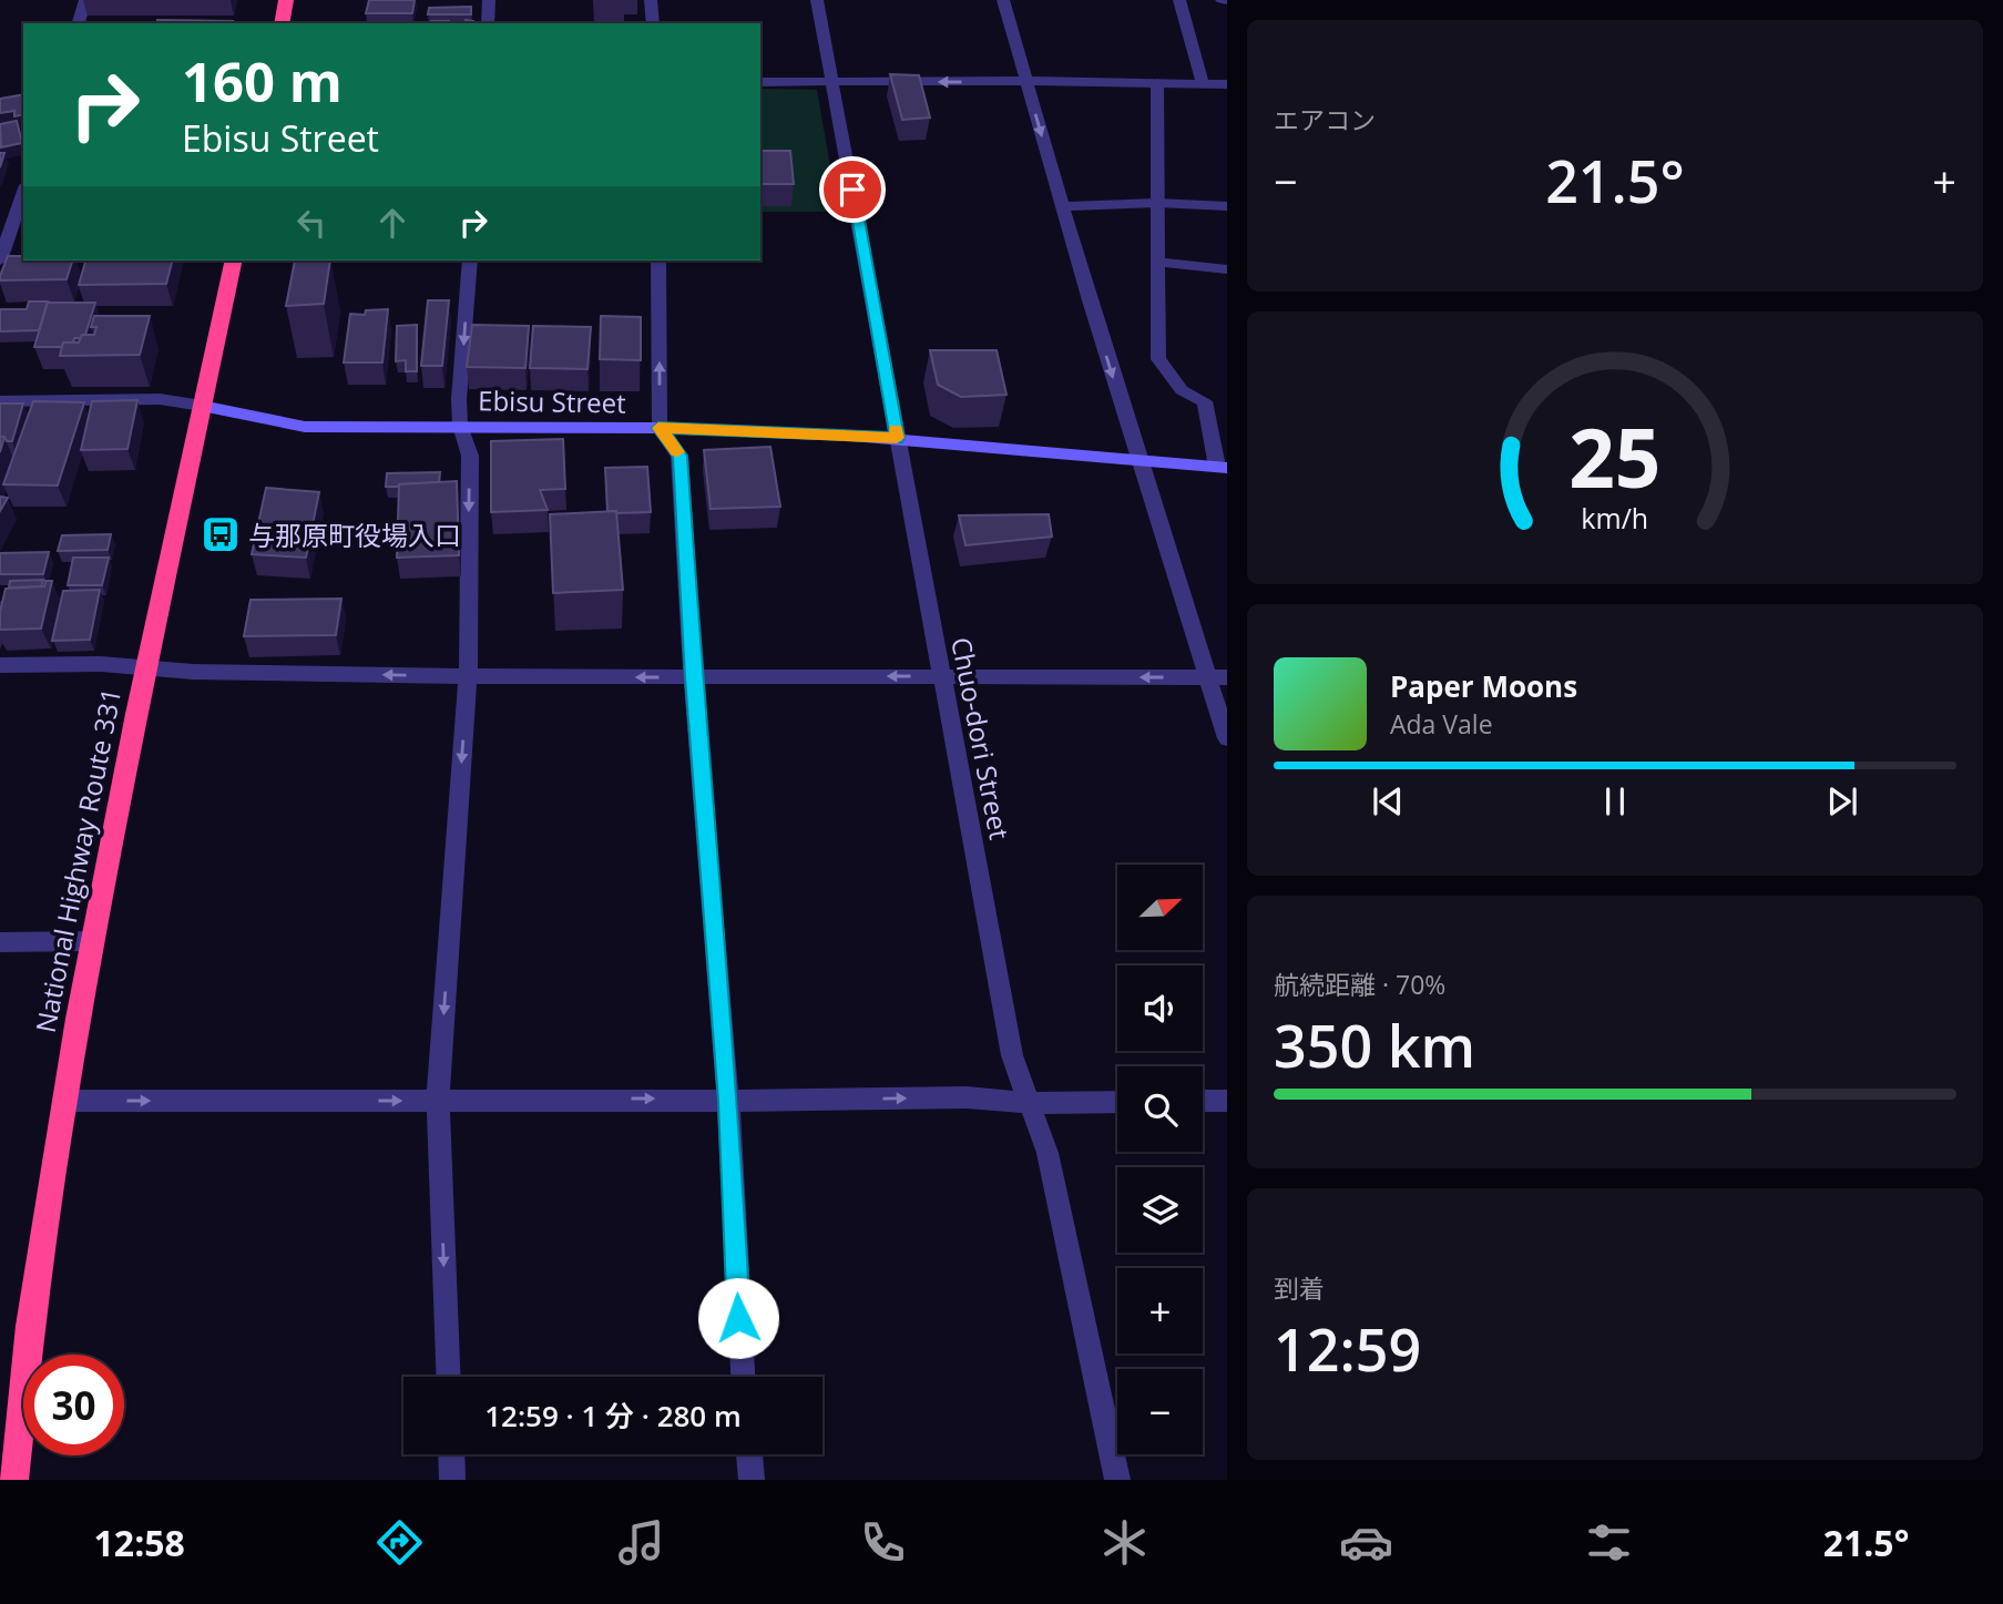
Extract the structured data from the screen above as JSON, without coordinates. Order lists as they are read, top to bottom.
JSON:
{
  "streets": {
    "highway": ["National Highway Route 331"],
    "street": ["Ebisu Street", "Chuo-dori Street"]
  },
  "crossings": [
    ["Ebisu Street", "Chuo-dori Street"],
    ["Ebisu Street", "National Highway Route 331"]
  ],
  "places": {
    "bus stop": ["与那原町役場入口"]
  },
  "north": "top right",
  "page": {
    "tile": [
      "エアコン",
      ["航続距離 · 70%", "350 km"],
      ["到着", "12:59"]
    ],
    "turn": ["160 m", "Ebisu Street"],
    "heat": ["−", "21.5°", "+"],
    "song": ["Paper Moons", "Ada Vale"],
    "map_buttons": ["+", "−"],
    "limit": "30",
    "trip": "12:59 · 1 分 · 280 m",
    "tabs": ["12:58", "21.5°"],
    "gauge": ["25", "km/h"]
  }
}
